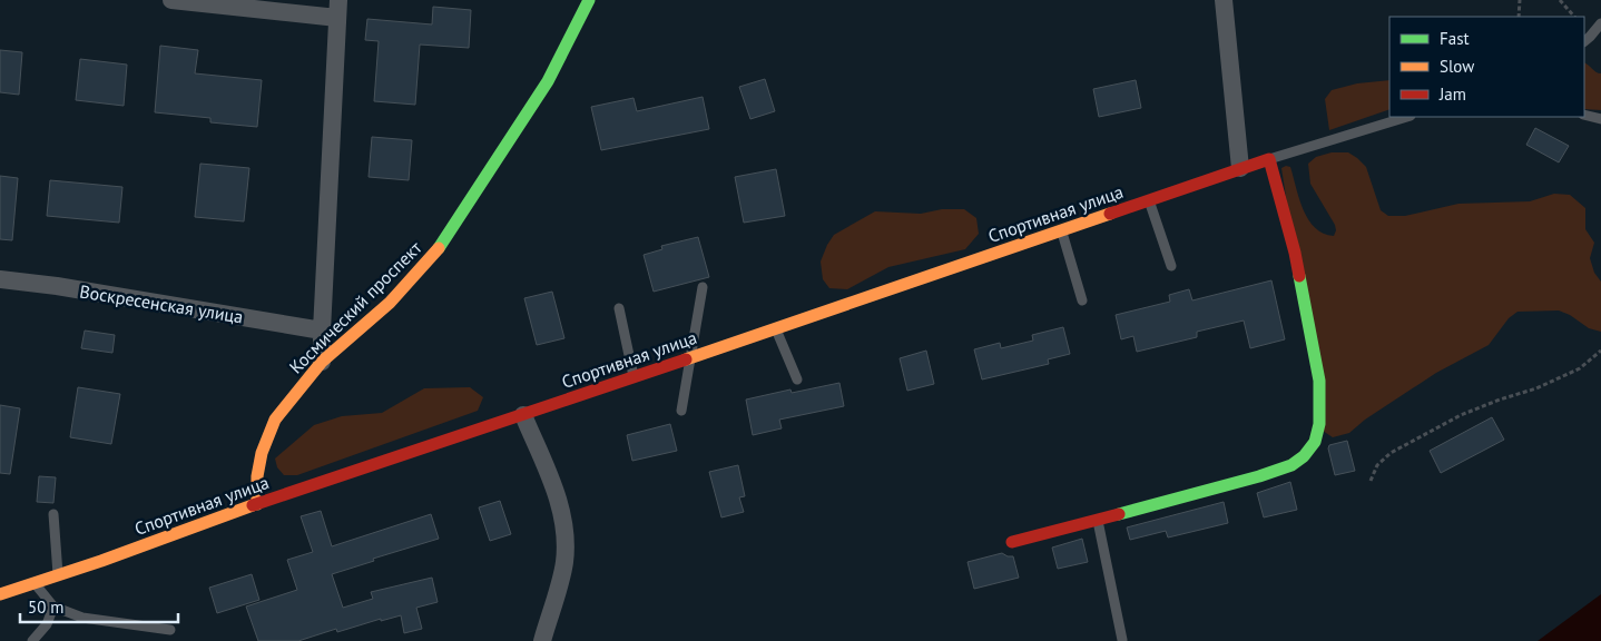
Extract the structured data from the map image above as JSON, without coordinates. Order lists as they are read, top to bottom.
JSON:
{
  "streets": {
    "street": ["Спортивная улица", "Воскресенская улица", "Космический проспект"]
  },
  "crossings": [
    ["Спортивная улица", "Космический проспект"]
  ],
  "legend": ["Fast", "Slow", "Jam"],
  "scale_bar": "50 m"
}
